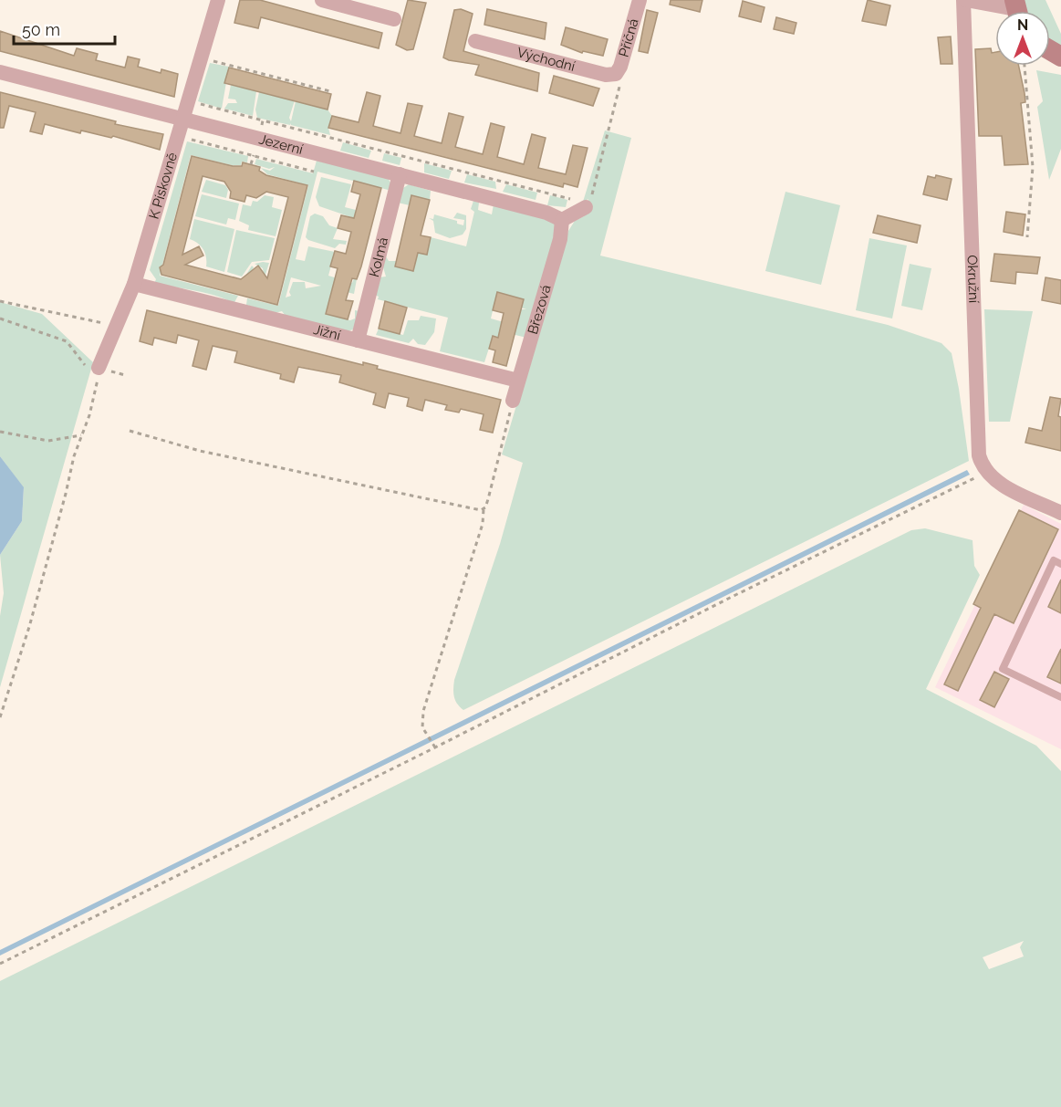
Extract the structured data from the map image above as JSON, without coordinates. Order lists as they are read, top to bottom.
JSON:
{
  "streets": {
    "street": [
      "Příčná",
      "Východní",
      "Jezerní",
      "K Pískovně",
      "Kolmá",
      "Okružní",
      "Březová",
      "Jižní"
    ]
  },
  "crossings": [
    ["Příčná", "Východní"],
    ["Jezerní", "K Pískovně"],
    ["Jezerní", "Kolmá"],
    ["Jezerní", "Březová"],
    ["K Pískovně", "Jižní"],
    ["Kolmá", "Jižní"],
    ["Březová", "Jižní"]
  ],
  "scale_bar": "50 m",
  "north": "top"
}
